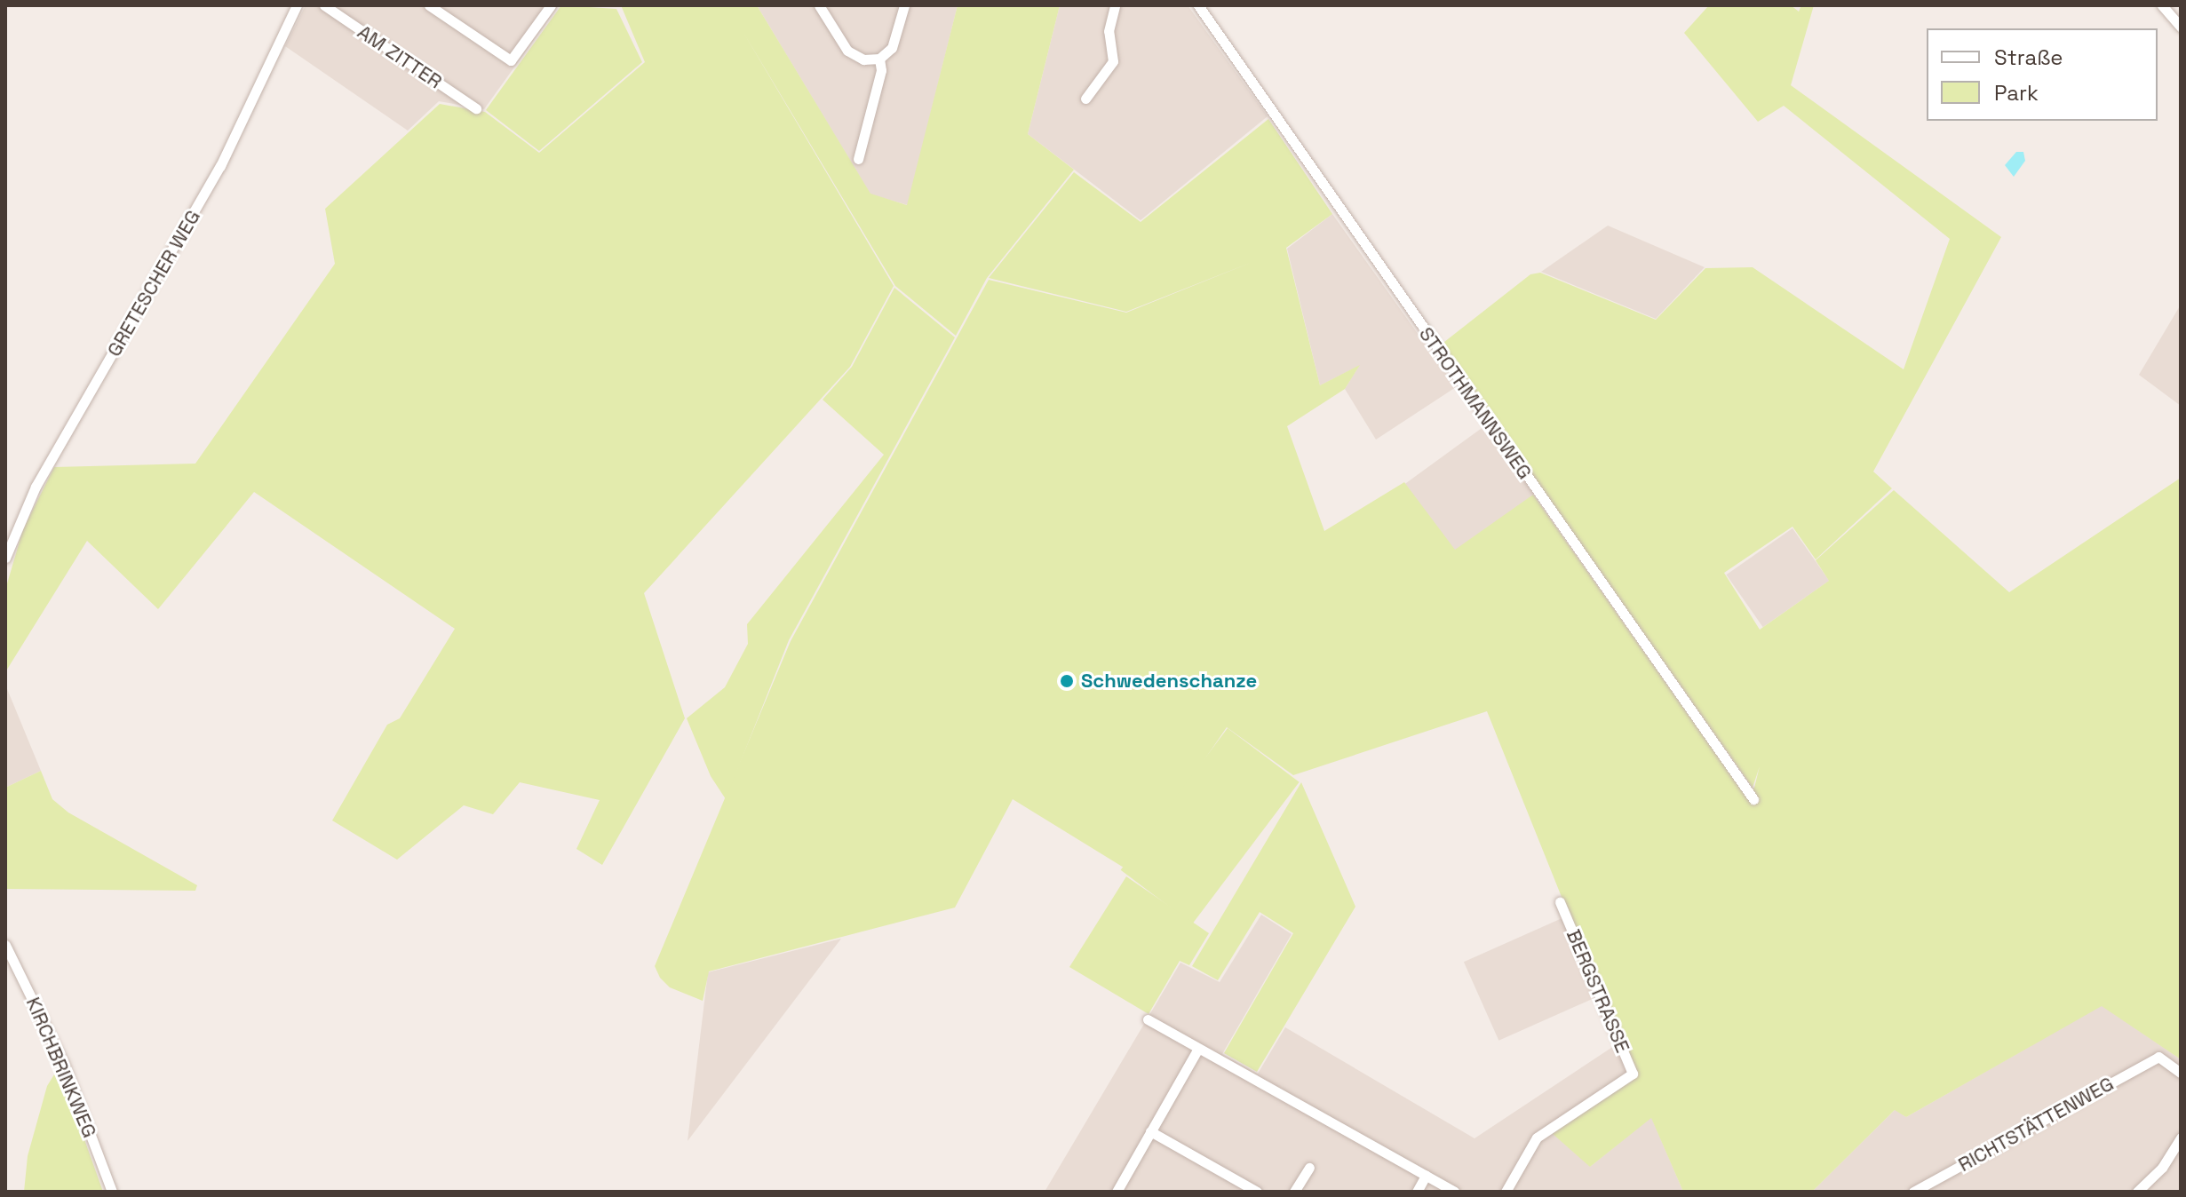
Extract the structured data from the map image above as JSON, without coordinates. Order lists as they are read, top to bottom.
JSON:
{
  "streets": {
    "street": [
      "AM ZITTER",
      "GRETESCHER WEG",
      "STROTHMANNSWEG",
      "BERGSTRASSE",
      "KIRCHBRINKWEG",
      "RICHTSTÄTTENWEG"
    ]
  },
  "places": ["Schwedenschanze"],
  "legend": ["Straße", "Park"]
}
